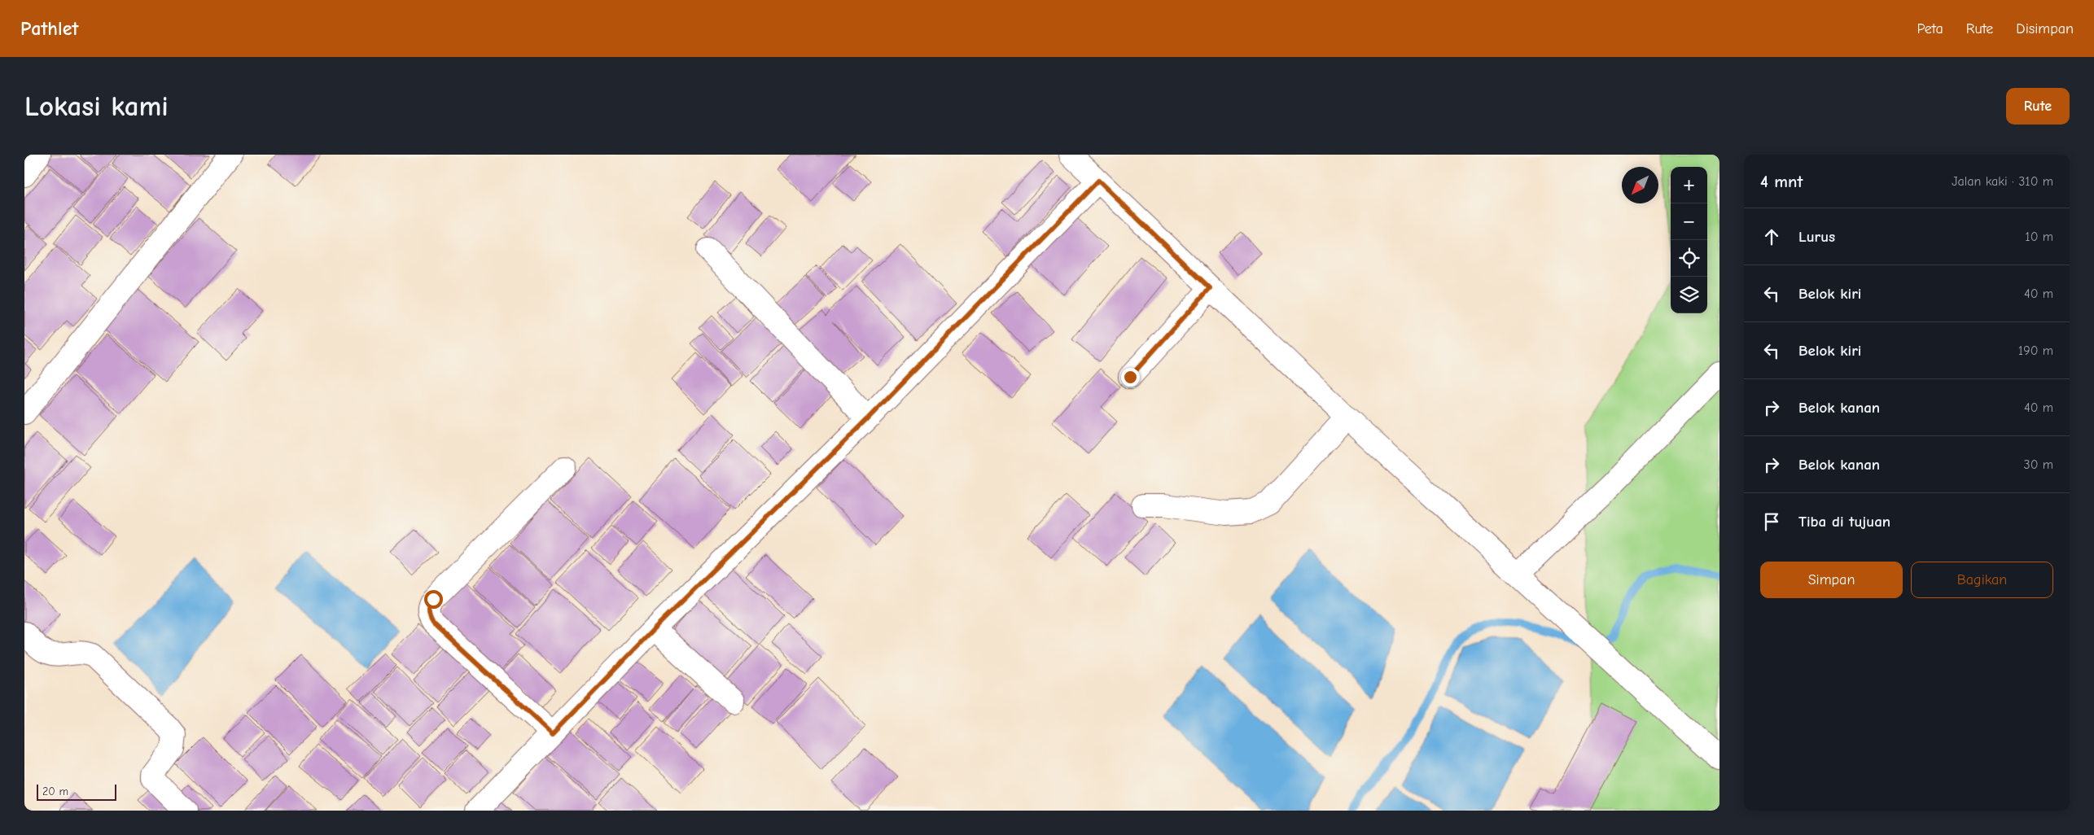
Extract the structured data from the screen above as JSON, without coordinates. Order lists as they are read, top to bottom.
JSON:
{
  "scale_bar": "20 m",
  "north": "bottom left",
  "page": {
    "header": "Pathlet",
    "nav": ["Peta", "Rute", "Disimpan"],
    "buttons": [
      "Rute",
      ["Simpan", "Bagikan"]
    ],
    "title": "Lokasi kami",
    "heading": ["4 mnt", "Jalan kaki · 310 m"],
    "map_buttons": ["+", "−"],
    "list": [
      ["Lurus", "10 m"],
      ["Belok kiri", "40 m"],
      ["Belok kiri", "190 m"],
      ["Belok kanan", "40 m"],
      ["Belok kanan", "30 m"],
      "Tiba di tujuan"
    ],
    "scale": "20 m"
  }
}
